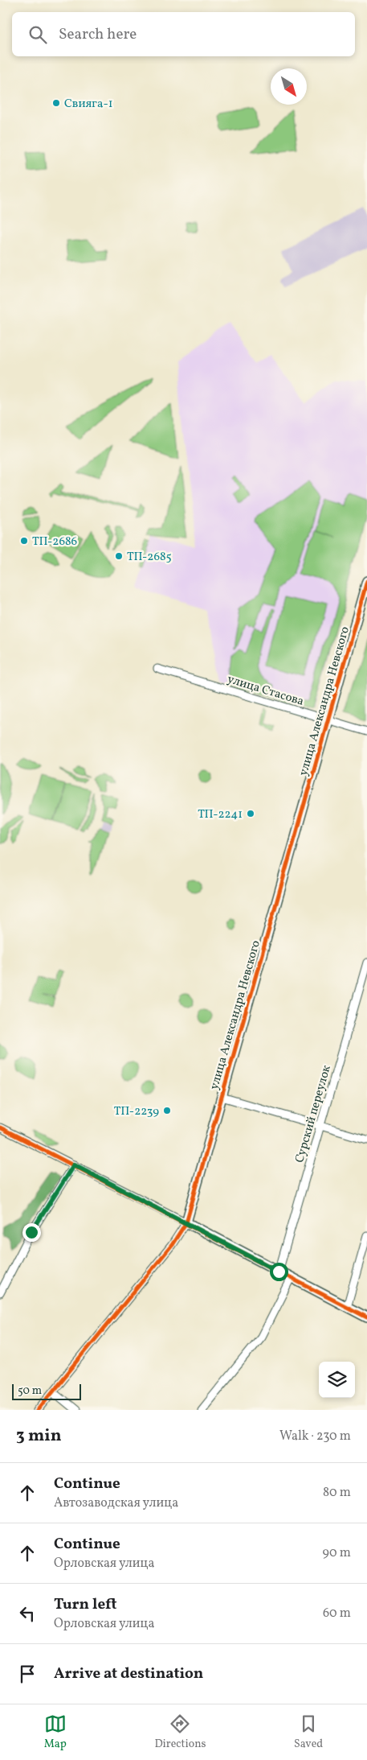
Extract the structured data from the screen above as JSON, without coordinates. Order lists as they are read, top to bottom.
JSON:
{
  "streets": {
    "street": ["улица Стасова", "улица Александра Невского", "Сурский переулок"]
  },
  "crossings": [
    ["улица Стасова", "улица Александра Невского"]
  ],
  "places": [
    "Свияга-1",
    "ТП-2686",
    "ТП-2685",
    "ТП-2241",
    "ТП-2239"
  ],
  "scale_bar": "50 m",
  "north": "bottom right",
  "page": {
    "search": "Search here",
    "scale": "50 m",
    "heading": ["3 min", "Walk · 230 m"],
    "list": [
      ["Continue", "Автозаводская улица", "80 m"],
      ["Continue", "Орловская улица", "90 m"],
      ["Turn left", "Орловская улица", "60 m"],
      "Arrive at destination"
    ],
    "nav": ["Map", "Directions", "Saved"]
  }
}
